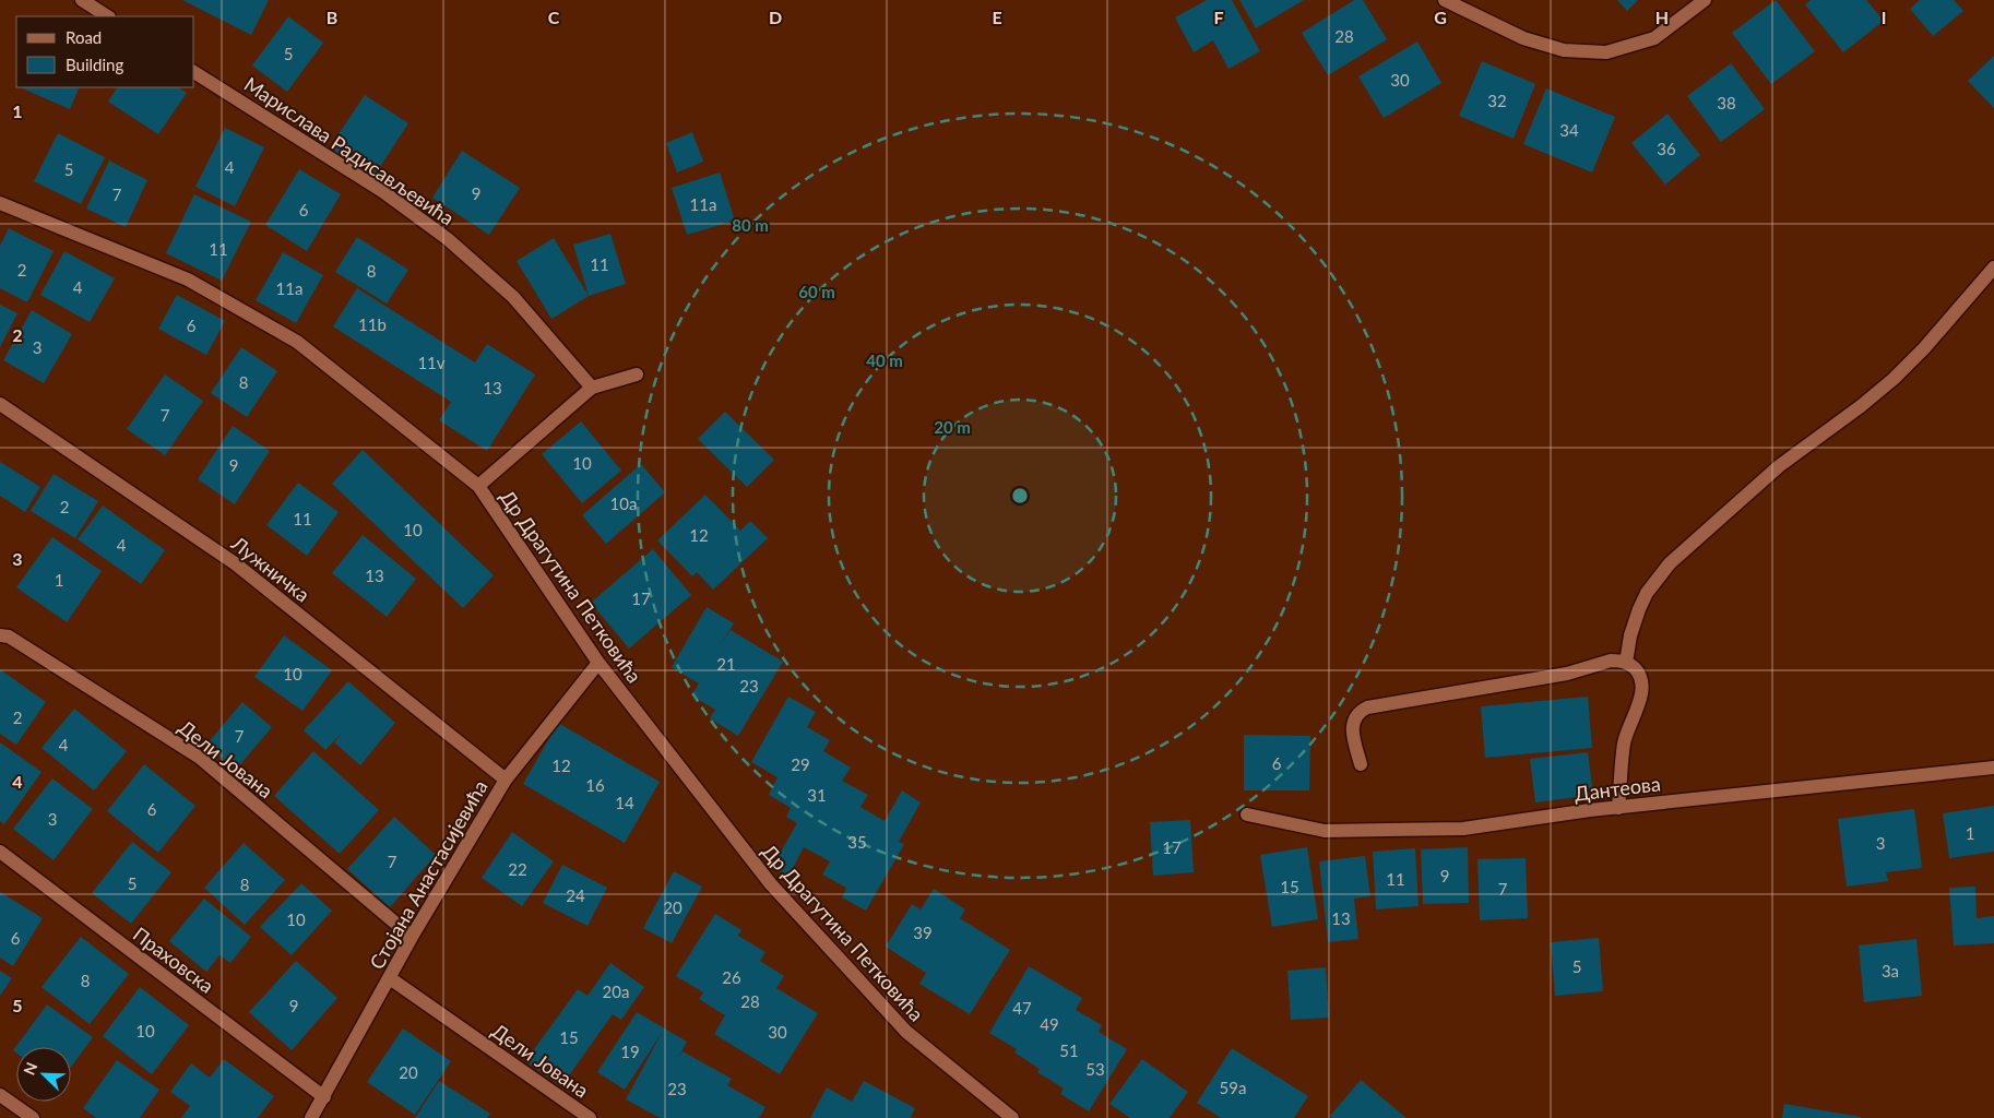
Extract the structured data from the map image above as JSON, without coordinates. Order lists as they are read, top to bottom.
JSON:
{
  "streets": {
    "street": [
      "Марислава Радисављевића",
      "Лужничка",
      "Др Драгутина Петковића",
      "Дели Јована",
      "Дантеова",
      "Стојана Анастасијевића",
      "Праховска"
    ]
  },
  "crossings": [
    ["Лужничка", "Стојана Анастасијевића"],
    ["Др Драгутина Петковића", "Стојана Анастасијевића"],
    ["Дели Јована", "Стојана Анастасијевића"],
    ["Стојана Анастасијевића", "Праховска"]
  ],
  "house_numbers": [
    "28",
    "5",
    "30",
    "32",
    "38",
    "34",
    "36",
    "4",
    "5",
    "9",
    "7",
    "11a",
    "6",
    "11",
    "11",
    "2",
    "8",
    "4",
    "11a",
    "11b",
    "6",
    "3",
    "11v",
    "8",
    "13",
    "7",
    "10",
    "9",
    "10a",
    "2",
    "11",
    "10",
    "12",
    "4",
    "13",
    "1",
    "17",
    "21",
    "10",
    "23",
    "2",
    "7",
    "4",
    "6",
    "29",
    "12",
    "16",
    "31",
    "14",
    "6",
    "3",
    "1",
    "35",
    "3",
    "17",
    "7",
    "22",
    "9",
    "11",
    "5",
    "8",
    "15",
    "7",
    "24",
    "20",
    "13",
    "10",
    "39",
    "6",
    "5",
    "3a",
    "26",
    "8",
    "20a",
    "28",
    "9",
    "47",
    "49",
    "10",
    "30",
    "15",
    "51",
    "19",
    "53",
    "20",
    "59a",
    "23"
  ],
  "legend": ["Road", "Building"],
  "north": "top left",
  "grid": {
    "columns": [
      "B",
      "C",
      "D",
      "E",
      "F",
      "G",
      "H",
      "I"
    ],
    "rows": [
      "1",
      "2",
      "3",
      "4",
      "5"
    ]
  },
  "rings": [
    "80 m",
    "60 m",
    "40 m",
    "20 m"
  ]
}
